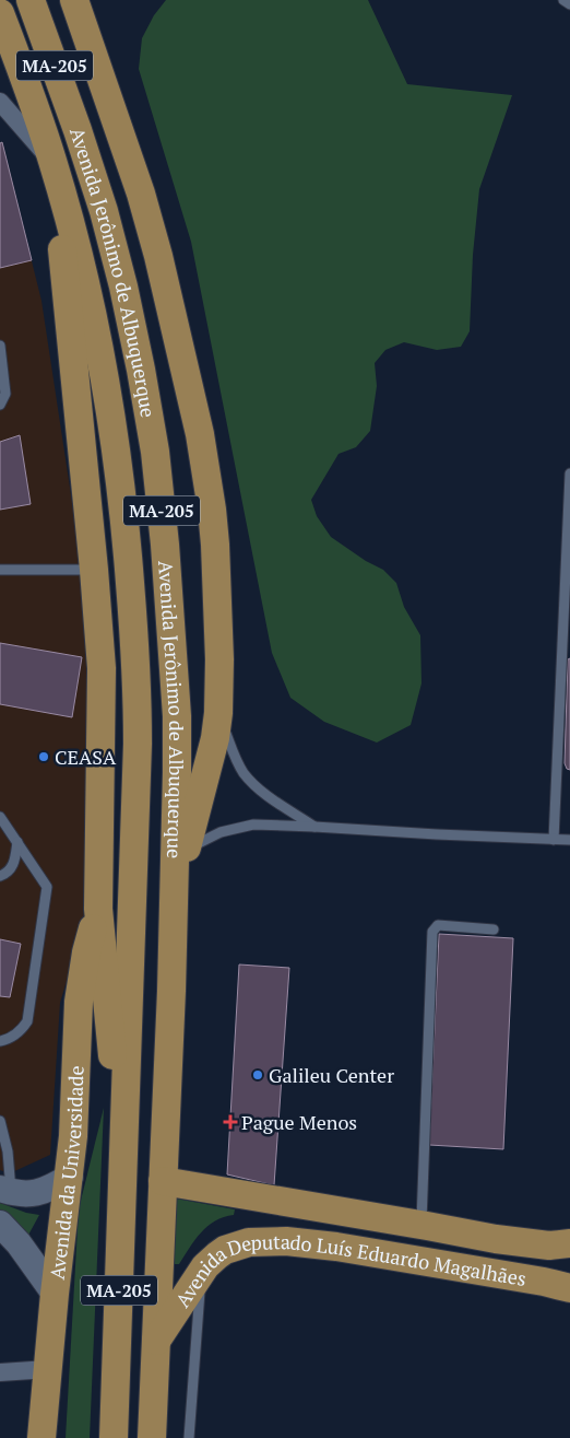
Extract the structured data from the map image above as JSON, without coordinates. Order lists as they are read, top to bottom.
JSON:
{
  "streets": {
    "main road": [
      "MA-205",
      "Avenida Jerônimo de Albuquerque",
      "Avenida da Universidade",
      "Avenida Deputado Luís Eduardo Magalhães"
    ]
  },
  "crossings": [
    ["MA-205", "Avenida Jerônimo de Albuquerque"],
    ["Avenida Jerônimo de Albuquerque", "Avenida da Universidade"],
    ["Avenida Jerônimo de Albuquerque", "Avenida Deputado Luís Eduardo Magalhães"]
  ],
  "places": {
    "other": ["CEASA", "Galileu Center"],
    "health": ["Pague Menos"]
  }
}
